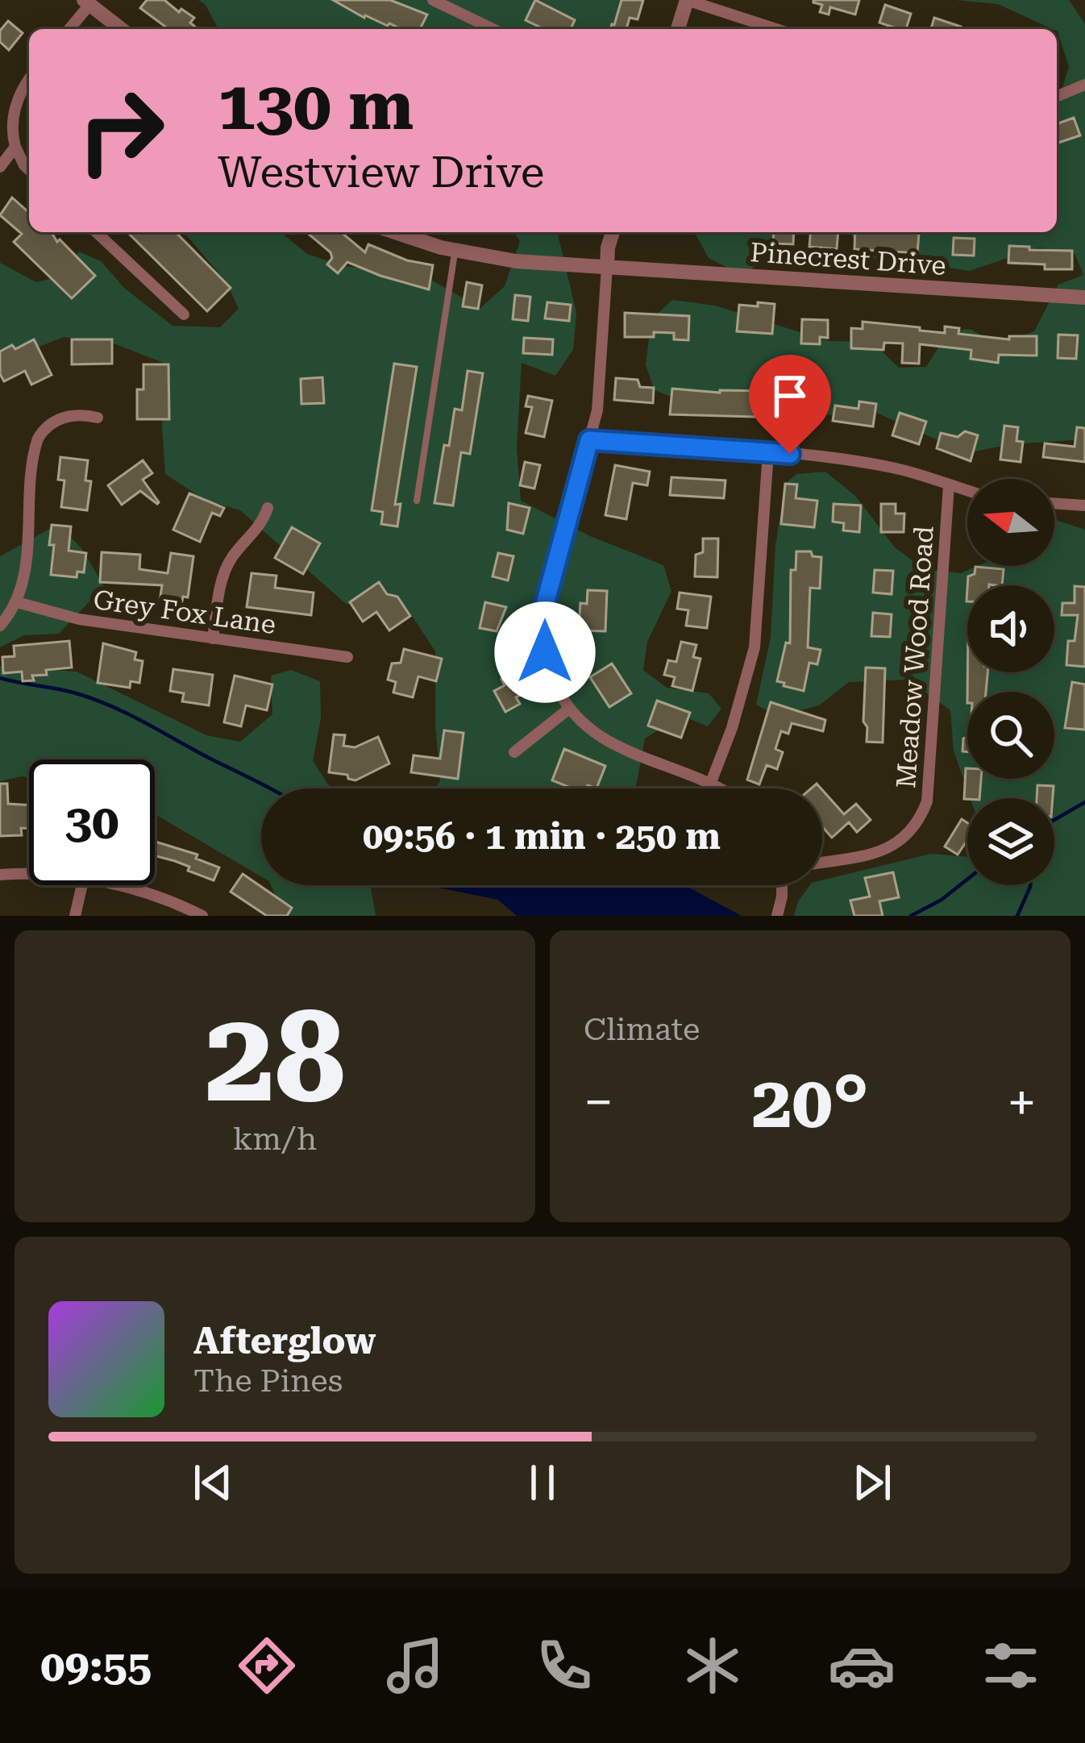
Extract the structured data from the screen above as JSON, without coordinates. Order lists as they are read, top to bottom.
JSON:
{
  "streets": {
    "street": ["Pinecrest Drive", "Grey Fox Lane", "Meadow Wood Road"]
  },
  "north": "left",
  "page": {
    "turn": ["130 m", "Westview Drive"],
    "limit": "30",
    "trip": "09:56 · 1 min · 250 m",
    "tile": [
      ["28", "km/h"],
      "Climate"
    ],
    "heat": ["−", "20°", "+"],
    "song": ["Afterglow", "The Pines"],
    "tabs": "09:55"
  }
}
